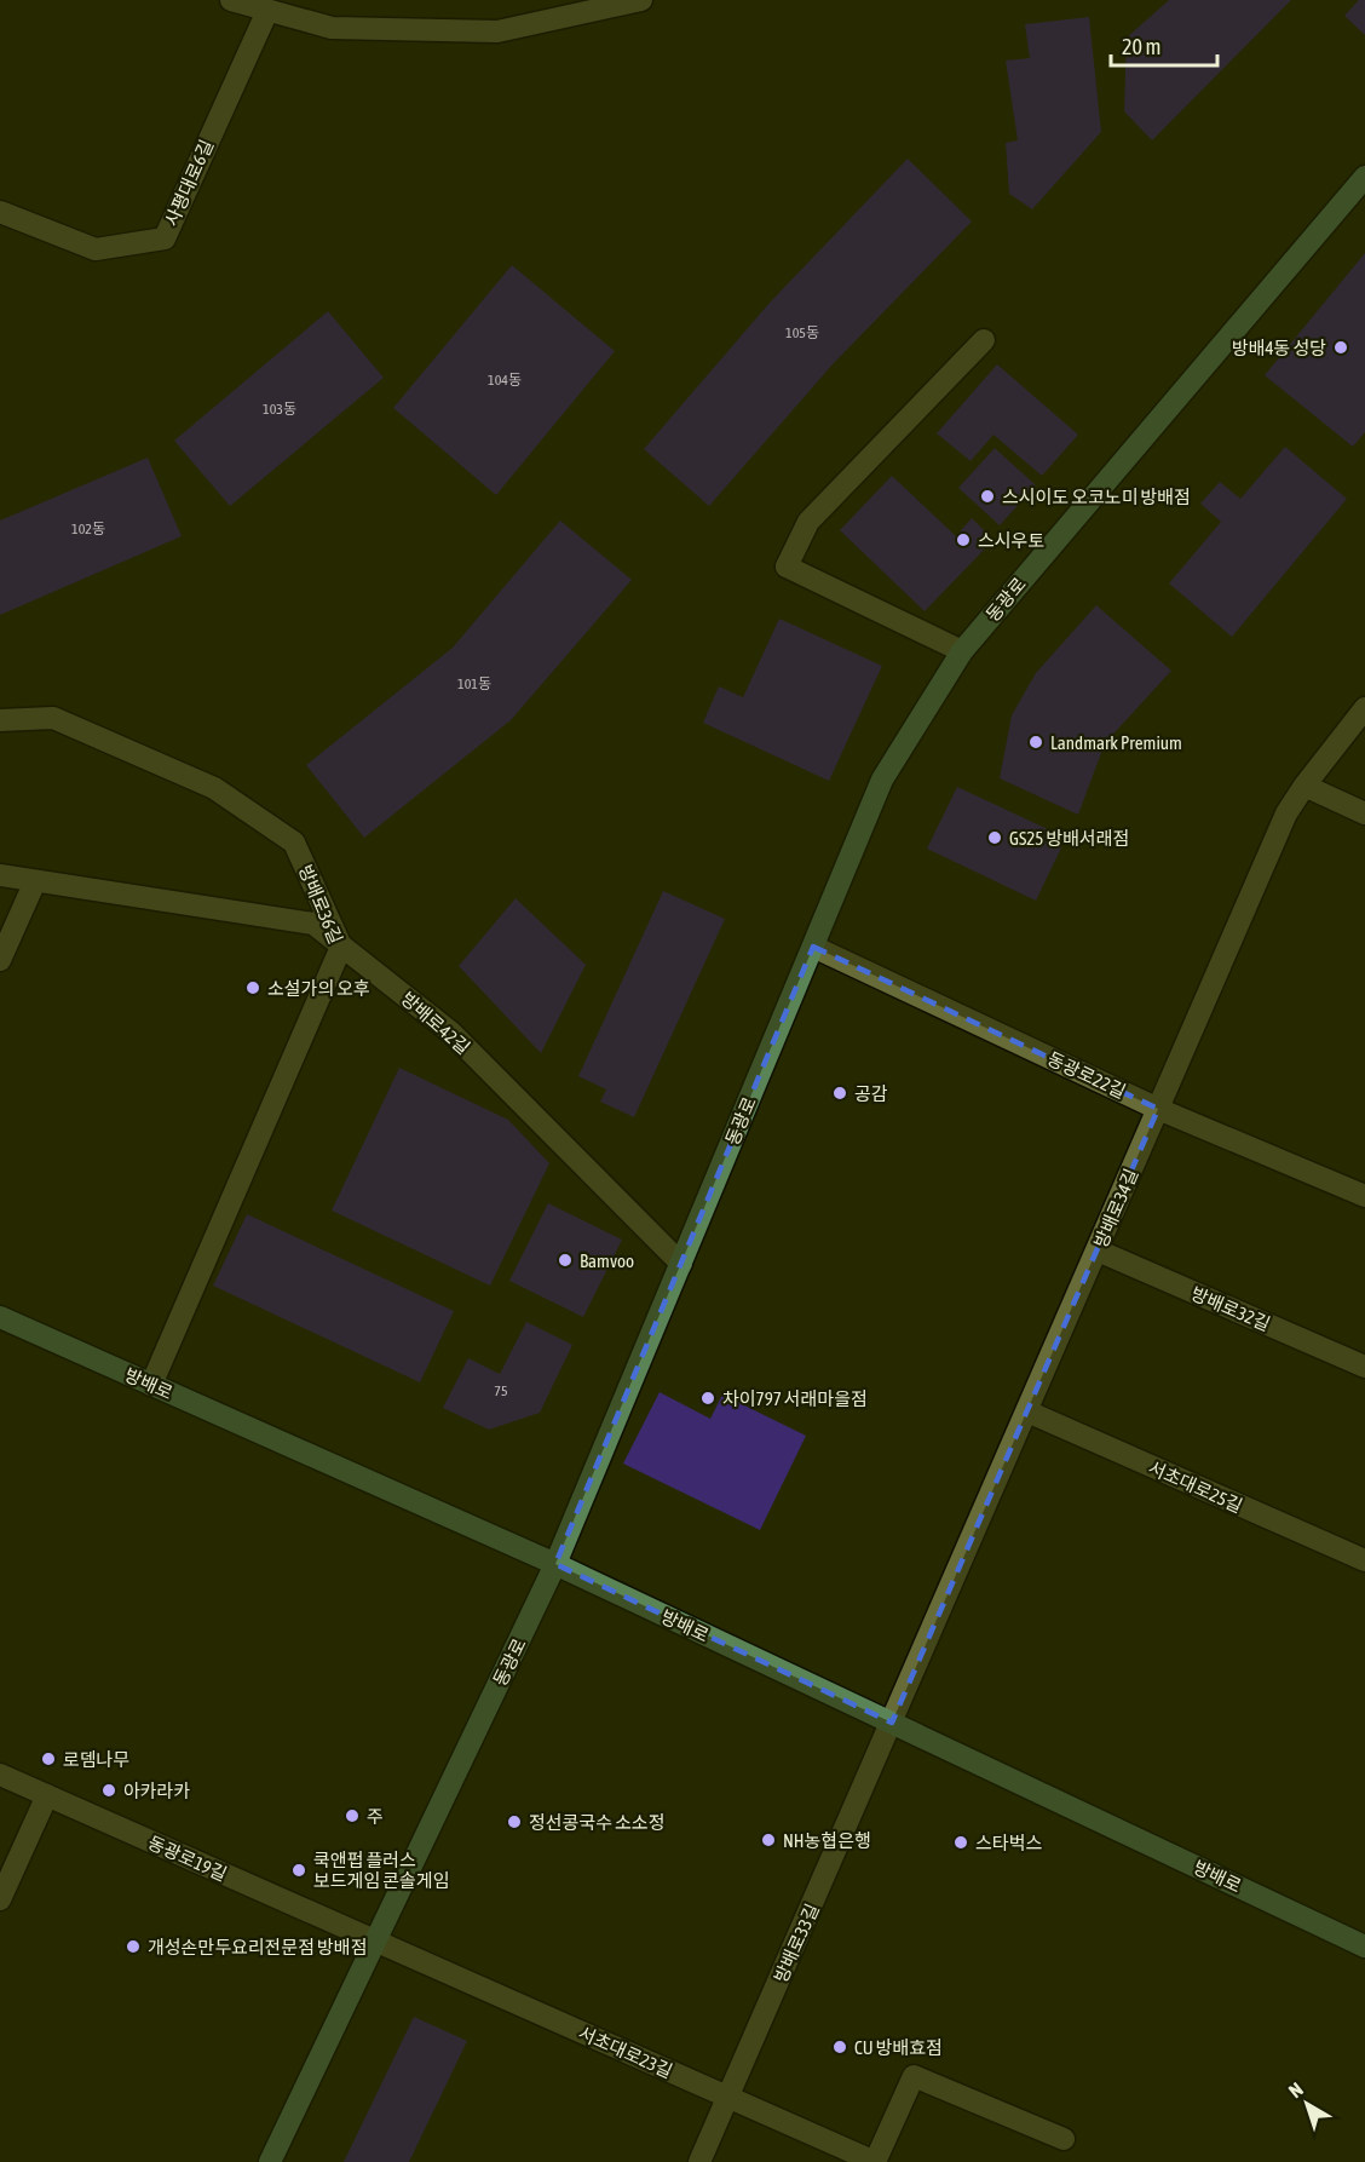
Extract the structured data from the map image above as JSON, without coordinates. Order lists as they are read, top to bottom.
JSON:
{
  "streets": {
    "street": [
      "사평대로6길",
      "동광로",
      "방배로36길",
      "방배로42길",
      "동광로22길",
      "방배로34길",
      "방배로32길",
      "방배로",
      "서초대로25길",
      "동광로19길",
      "방배로33길",
      "서초대로23길"
    ]
  },
  "crossings": [
    ["동광로", "방배로42길"],
    ["동광로", "동광로22길"],
    ["동광로", "방배로"],
    ["동광로", "동광로19길"],
    ["동광로", "서초대로23길"],
    ["방배로36길", "방배로42길"],
    ["방배로36길", "방배로"],
    ["동광로22길", "방배로34길"],
    ["방배로34길", "방배로32길"],
    ["방배로34길", "방배로"],
    ["방배로34길", "서초대로25길"],
    ["방배로34길", "방배로33길"],
    ["방배로", "방배로33길"],
    ["동광로19길", "서초대로23길"],
    ["방배로33길", "서초대로23길"]
  ],
  "places": [
    "방배4동 성당",
    "스시이도 오코노미 방배점",
    "스시우토",
    "Landmark Premium",
    "GS25 방배서래점",
    "소설가의 오후",
    "공감",
    "Bamvoo",
    "차이797 서래마을점",
    "로뎀나무",
    "아카라카",
    "주",
    "정선콩국수 소소정",
    "NH농협은행",
    "스타벅스",
    "쿡앤펍 플러스 보드게임 콘솔게임",
    "개성손만두요리전문점 방배점",
    "CU 방배효점"
  ],
  "house_numbers": [
    "105동",
    "104동",
    "103동",
    "102동",
    "101동",
    "75"
  ],
  "scale_bar": "20 m",
  "north": "top left"
}
